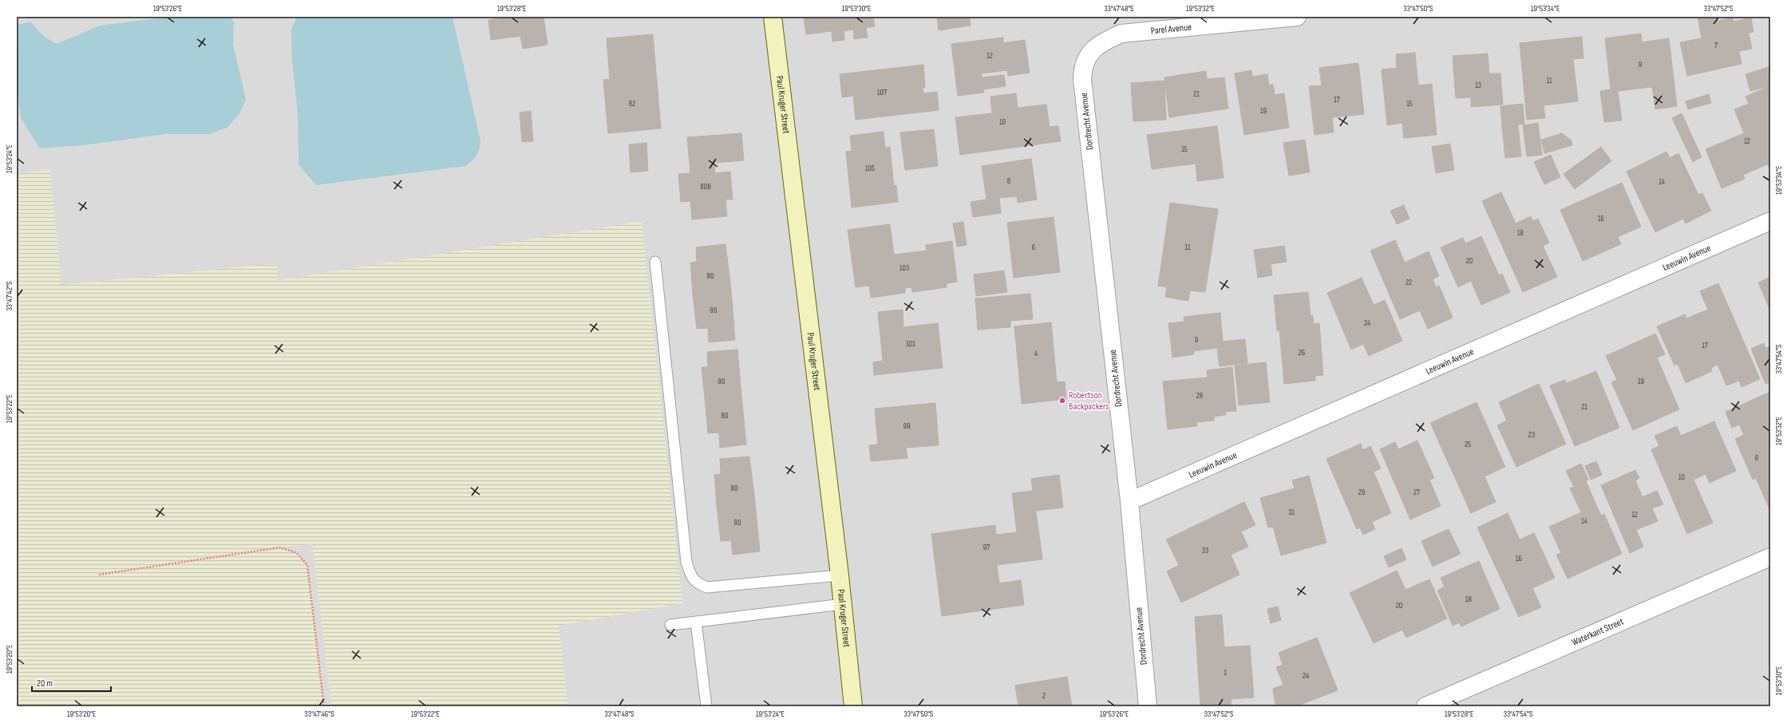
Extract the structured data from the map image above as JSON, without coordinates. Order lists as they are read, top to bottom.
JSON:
{
  "streets": {
    "street": [
      "Parel Avenue",
      "Paul Kruger Street",
      "Dordrecht Avenue",
      "Leeuwin Avenue",
      "Waterkant Street"
    ]
  },
  "crossings": [
    ["Parel Avenue", "Dordrecht Avenue"],
    ["Dordrecht Avenue", "Leeuwin Avenue"]
  ],
  "places": ["Robertson Backpackers"],
  "house_numbers": [
    "7",
    "12",
    "9",
    "11",
    "13",
    "107",
    "21",
    "17",
    "82",
    "15",
    "19",
    "10",
    "12",
    "15",
    "105",
    "8",
    "14",
    "80B",
    "16",
    "18",
    "6",
    "11",
    "20",
    "103",
    "80",
    "22",
    "80",
    "24",
    "9",
    "101",
    "17",
    "26",
    "4",
    "80",
    "19",
    "28",
    "21",
    "80",
    "99",
    "23",
    "25",
    "8",
    "10",
    "80",
    "29",
    "27",
    "31",
    "12",
    "14",
    "80",
    "97",
    "33",
    "16",
    "18",
    "20",
    "1",
    "24",
    "2"
  ],
  "scale_bar": "20 m",
  "coordinates": [
    "19°53'26\"E",
    "19°53'28\"E",
    "19°53'30\"E",
    "33°47'48\"S",
    "19°53'32\"E",
    "33°47'50\"S",
    "19°53'34\"E",
    "33°47'52\"S",
    "19°53'24\"E",
    "33°47'42\"S",
    "33°47'54\"S",
    "19°53'22\"E",
    "19°53'20\"E",
    "33°47'46\"S"
  ]
}
